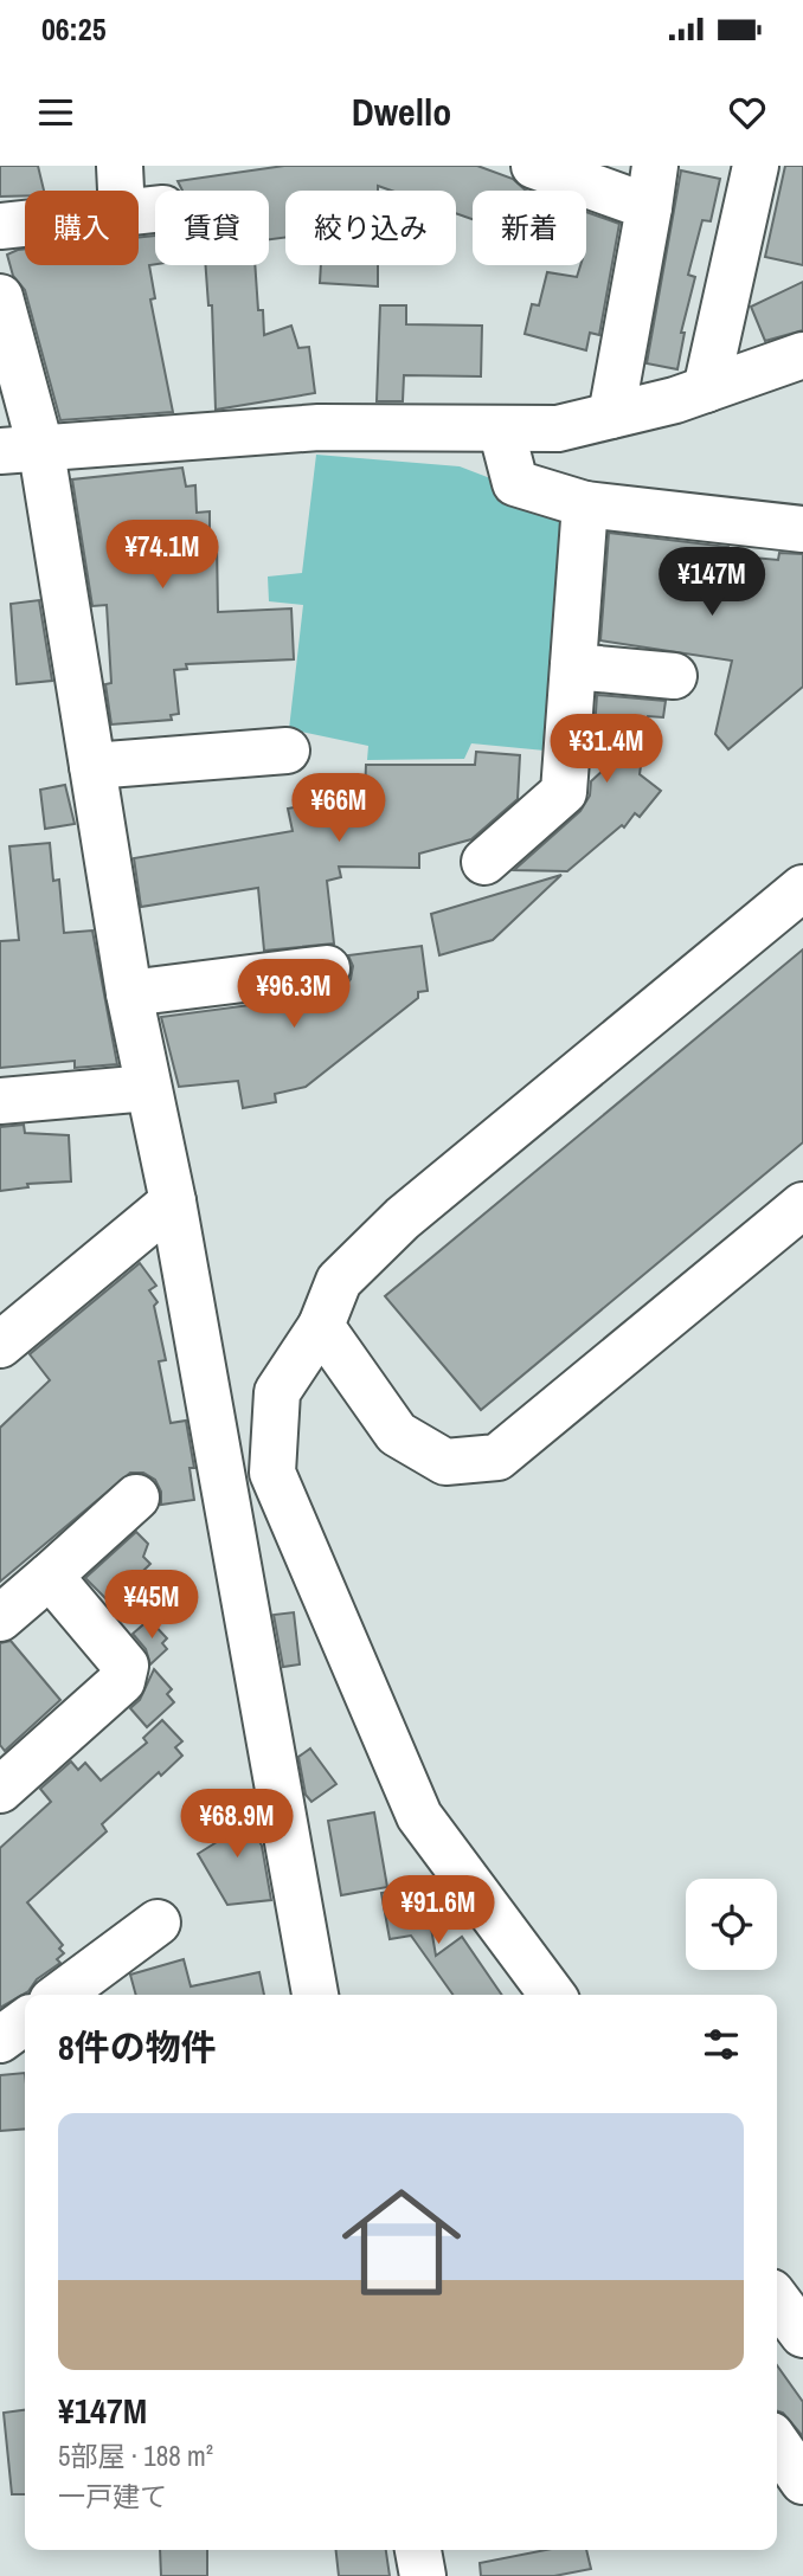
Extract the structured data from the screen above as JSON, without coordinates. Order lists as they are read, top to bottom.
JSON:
{
  "page": {
    "status": "06:25",
    "header": "Dwello",
    "chip": [
      "購入",
      "賃貸",
      "絞り込み",
      "新着"
    ],
    "price": [
      "¥74.1M",
      "¥147M",
      "¥31.4M",
      "¥66M",
      "¥96.3M",
      "¥45M",
      "¥68.9M",
      "¥91.6M"
    ],
    "heading": "8件の物件",
    "list": [
      {
        "name": "¥147M",
        "note": "5部屋 · 188 m² · 一戸建て"
      }
    ]
  }
}
